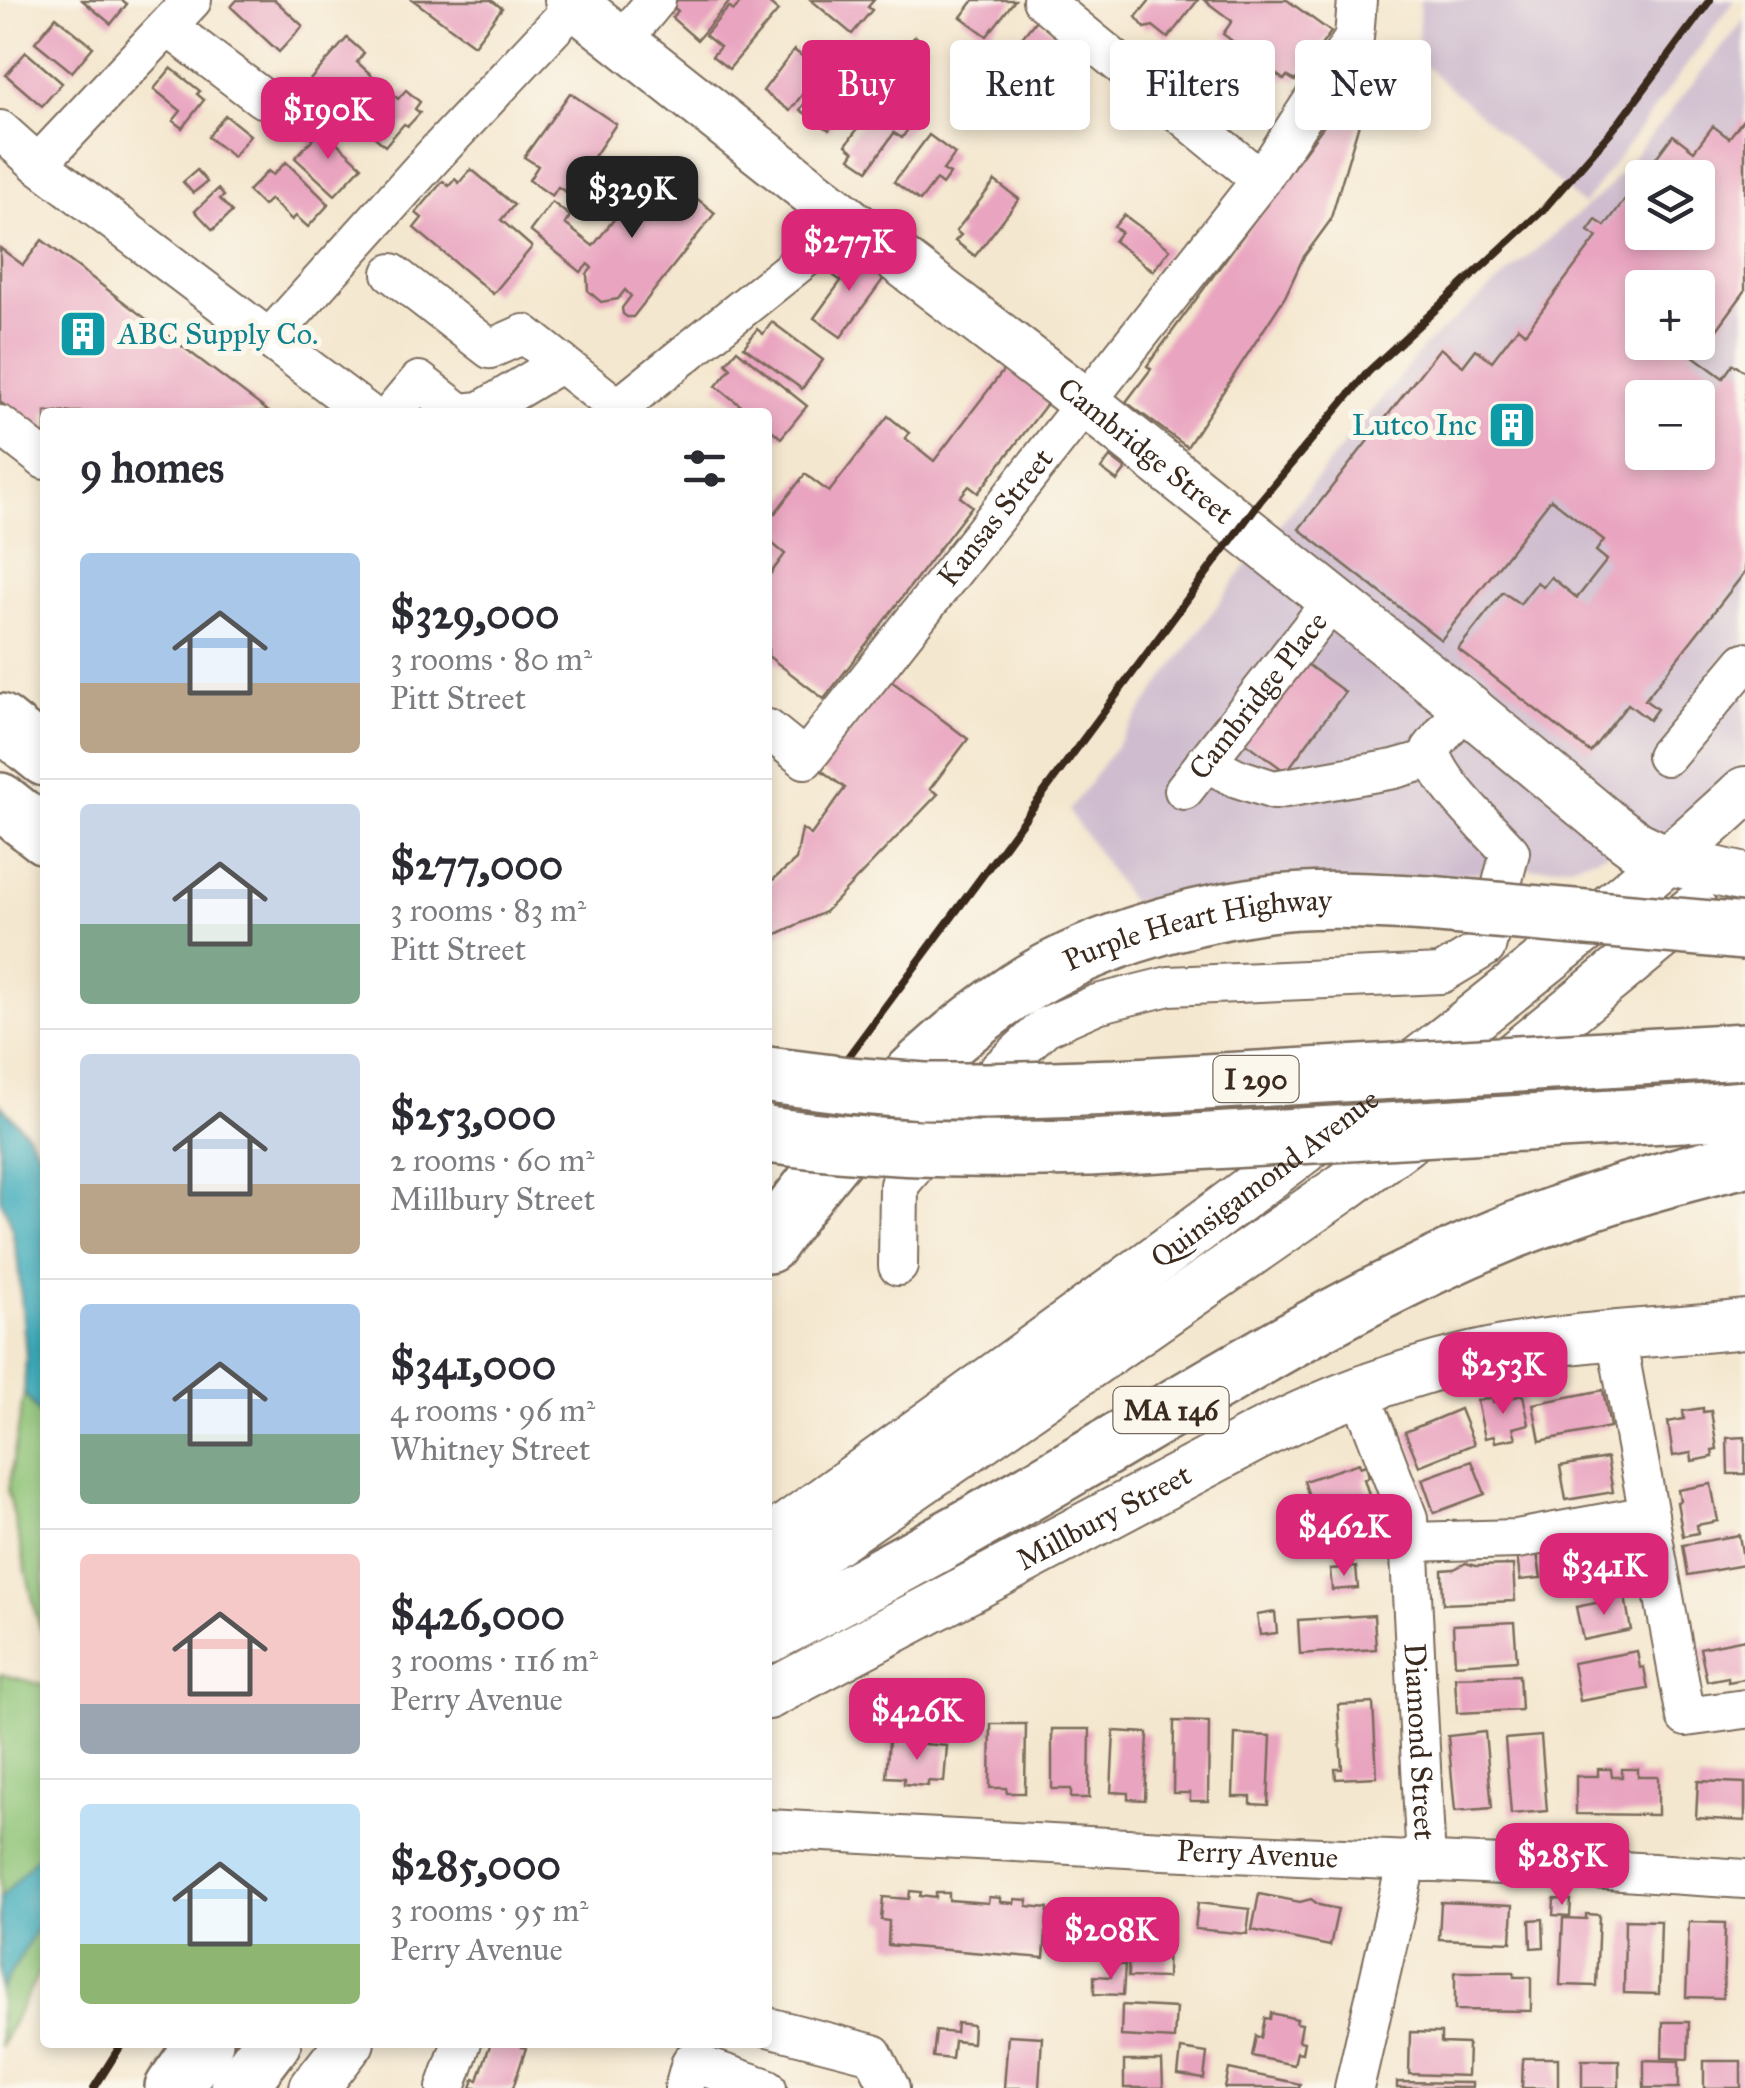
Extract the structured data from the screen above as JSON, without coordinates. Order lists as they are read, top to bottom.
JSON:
{
  "streets": {
    "highway": ["Purple Heart Highway", "I 290", "MA 146"],
    "main road": ["Cambridge Street", "Quinsigamond Avenue", "Millbury Street"],
    "street": [
      "Kansas Street",
      "Cambridge Place",
      "Diamond Street",
      "Perry Avenue"
    ]
  },
  "crossings": [
    ["Cambridge Street", "Kansas Street"],
    ["Cambridge Street", "Cambridge Place"],
    ["Cambridge Street", "Quinsigamond Avenue"],
    ["Millbury Street", "Diamond Street"],
    ["Diamond Street", "Perry Avenue"]
  ],
  "places": {
    "building": ["ABC Supply Co.", "Lutco Inc"]
  },
  "page": {
    "chip": [
      "Buy",
      "Rent",
      "Filters",
      "New"
    ],
    "price": [
      "$190K",
      "$329K",
      "$277K",
      "$253K",
      "$462K",
      "$341K",
      "$426K",
      "$285K",
      "$208K"
    ],
    "map_buttons": ["+", "−"],
    "heading": "9 homes",
    "list": [
      {
        "name": "$329,000",
        "note": "3 rooms · 80 m² · Pitt Street"
      },
      {
        "name": "$277,000",
        "note": "3 rooms · 83 m² · Pitt Street"
      },
      {
        "name": "$253,000",
        "note": "2 rooms · 60 m² · Millbury Street"
      },
      {
        "name": "$341,000",
        "note": "4 rooms · 96 m² · Whitney Street"
      },
      {
        "name": "$426,000",
        "note": "3 rooms · 116 m² · Perry Avenue"
      },
      {
        "name": "$285,000",
        "note": "3 rooms · 95 m² · Perry Avenue"
      }
    ]
  }
}
